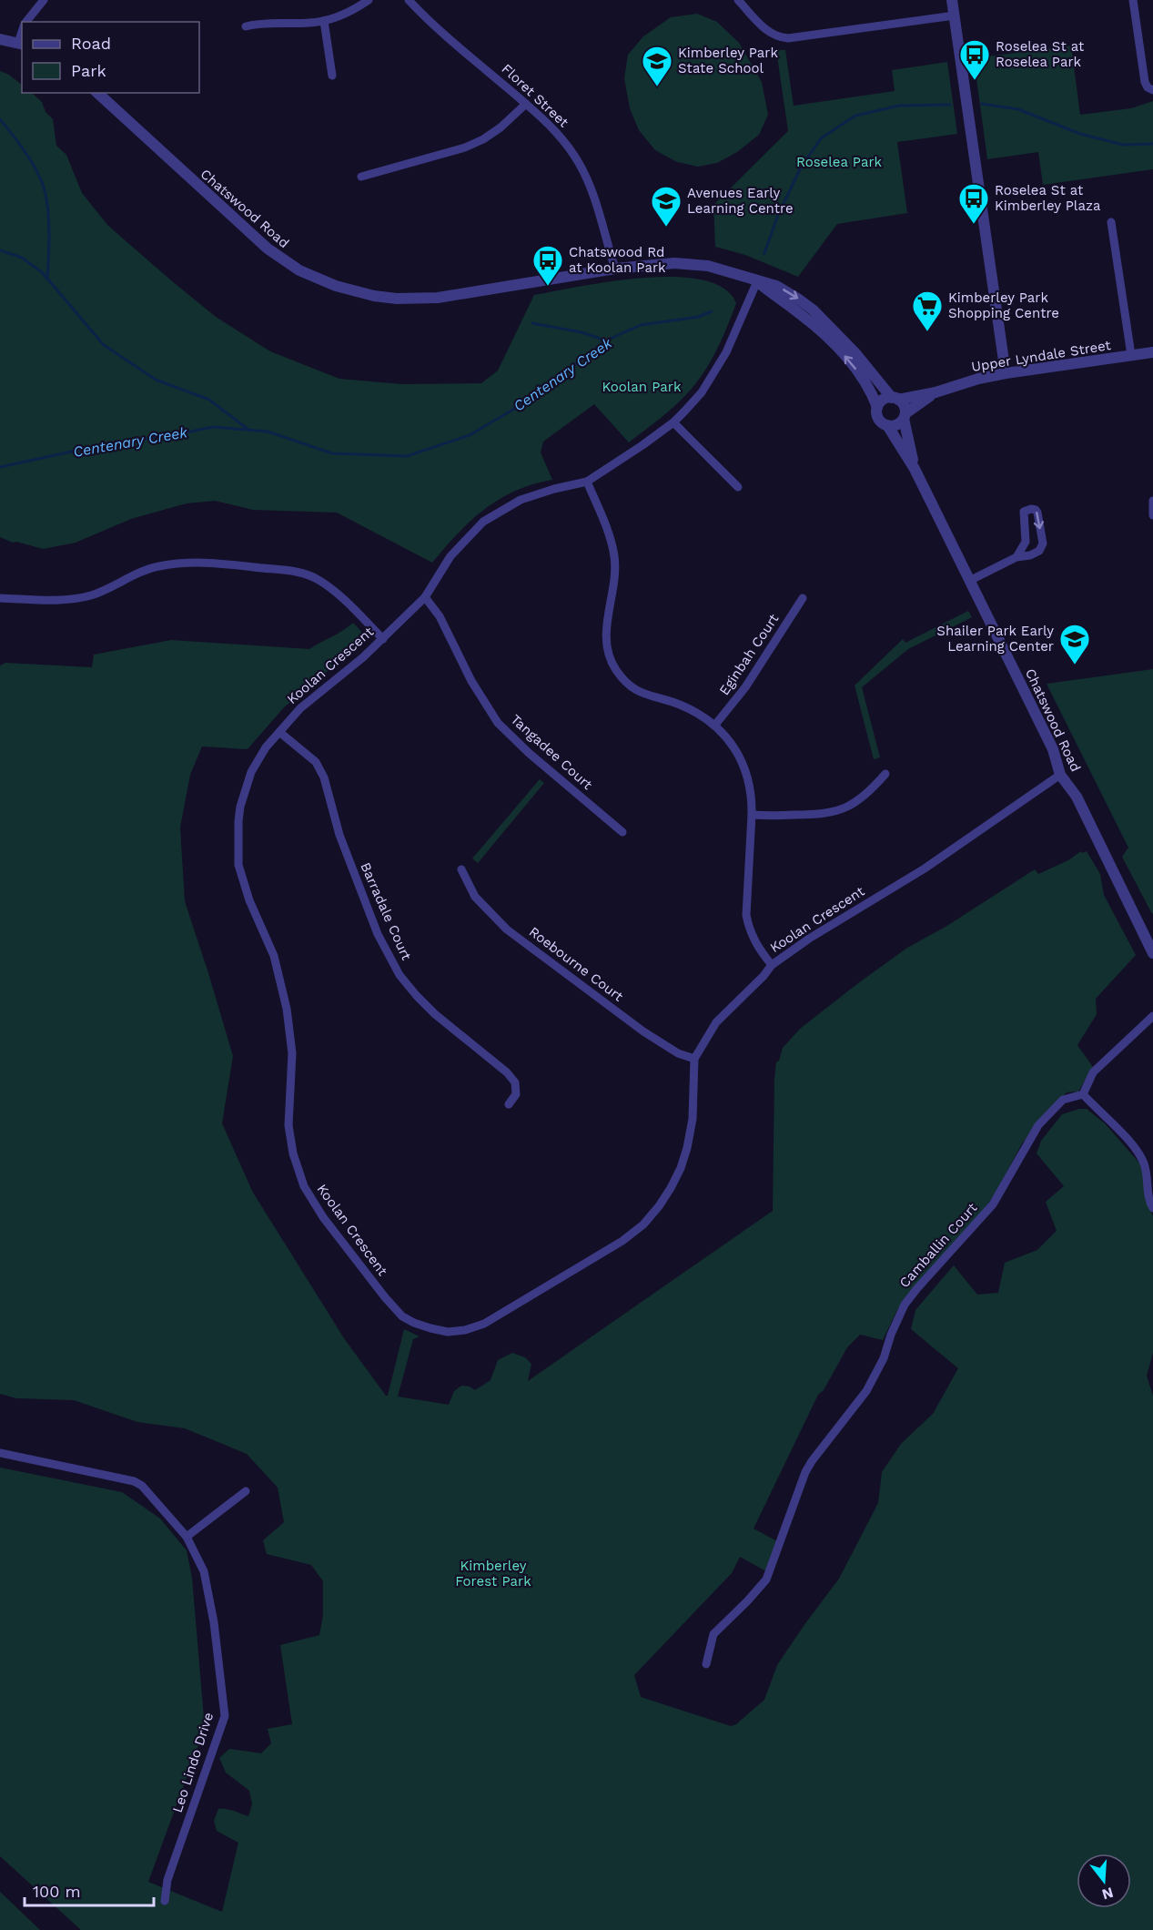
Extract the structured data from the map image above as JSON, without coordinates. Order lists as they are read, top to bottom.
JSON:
{
  "streets": {
    "street": [
      "Floret Street",
      "Chatswood Road",
      "Upper Lyndale Street",
      "Eginbah Court",
      "Koolan Crescent",
      "Tangadee Court",
      "Barradale Court",
      "Roebourne Court",
      "Camballin Court",
      "Leo Lindo Drive"
    ]
  },
  "crossings": [
    ["Floret Street", "Chatswood Road"],
    ["Chatswood Road", "Upper Lyndale Street"],
    ["Chatswood Road", "Koolan Crescent"],
    ["Koolan Crescent", "Tangadee Court"],
    ["Koolan Crescent", "Barradale Court"],
    ["Koolan Crescent", "Roebourne Court"]
  ],
  "water": ["Centenary Creek"],
  "parks": ["Roselea Park", "Koolan Park", "Kimberley Forest Park"],
  "places": {
    "bus stop": ["Roselea St at Roselea Park", "Roselea St at Kimberley Plaza", "Chatswood Rd at Koolan Park"],
    "school or university": ["Kimberley Park State School", "Avenues Early Learning Centre", "Shailer Park Early Learning Center"],
    "supermarket": ["Kimberley Park Shopping Centre"]
  },
  "legend": ["Road", "Park"],
  "scale_bar": "100 m",
  "north": "bottom"
}
